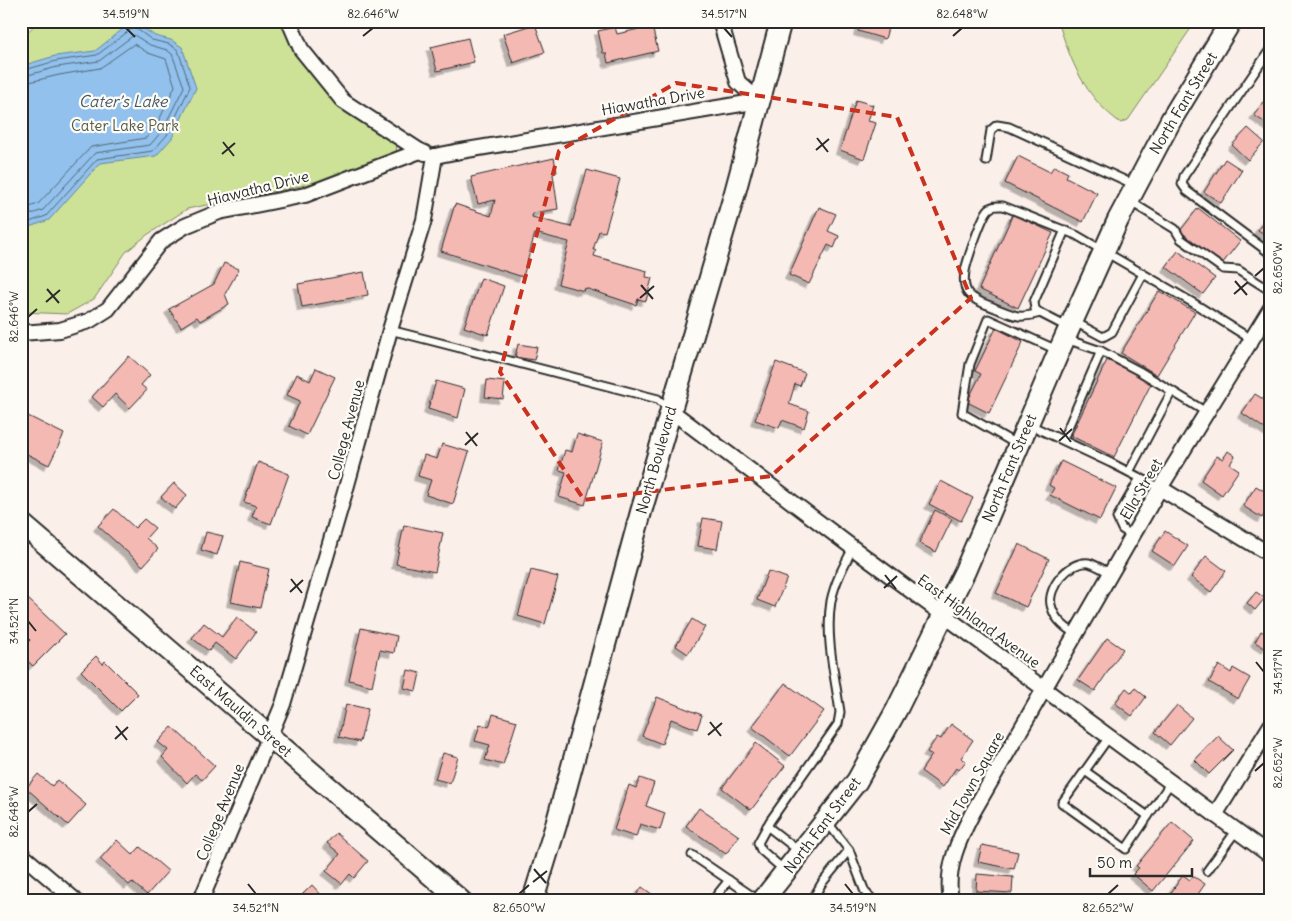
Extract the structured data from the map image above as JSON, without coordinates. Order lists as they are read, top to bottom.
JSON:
{
  "streets": {
    "street": [
      "Hiawatha Drive",
      "North Fant Street",
      "College Avenue",
      "North Boulevard",
      "Ella Street",
      "East Highland Avenue",
      "East Mauldin Street",
      "Mid Town Square"
    ]
  },
  "crossings": [
    ["Hiawatha Drive", "College Avenue"],
    ["Hiawatha Drive", "North Boulevard"],
    ["North Fant Street", "East Highland Avenue"],
    ["College Avenue", "East Mauldin Street"],
    ["North Boulevard", "East Highland Avenue"],
    ["Ella Street", "East Highland Avenue"],
    ["Ella Street", "Mid Town Square"],
    ["East Highland Avenue", "Mid Town Square"]
  ],
  "water": ["Cater’s Lake"],
  "parks": ["Cater Lake Park"],
  "scale_bar": "50 m",
  "coordinates": [
    "34.519°N",
    "82.646°W",
    "34.517°N",
    "82.648°W",
    "82.650°W",
    "34.521°N",
    "82.652°W"
  ]
}
